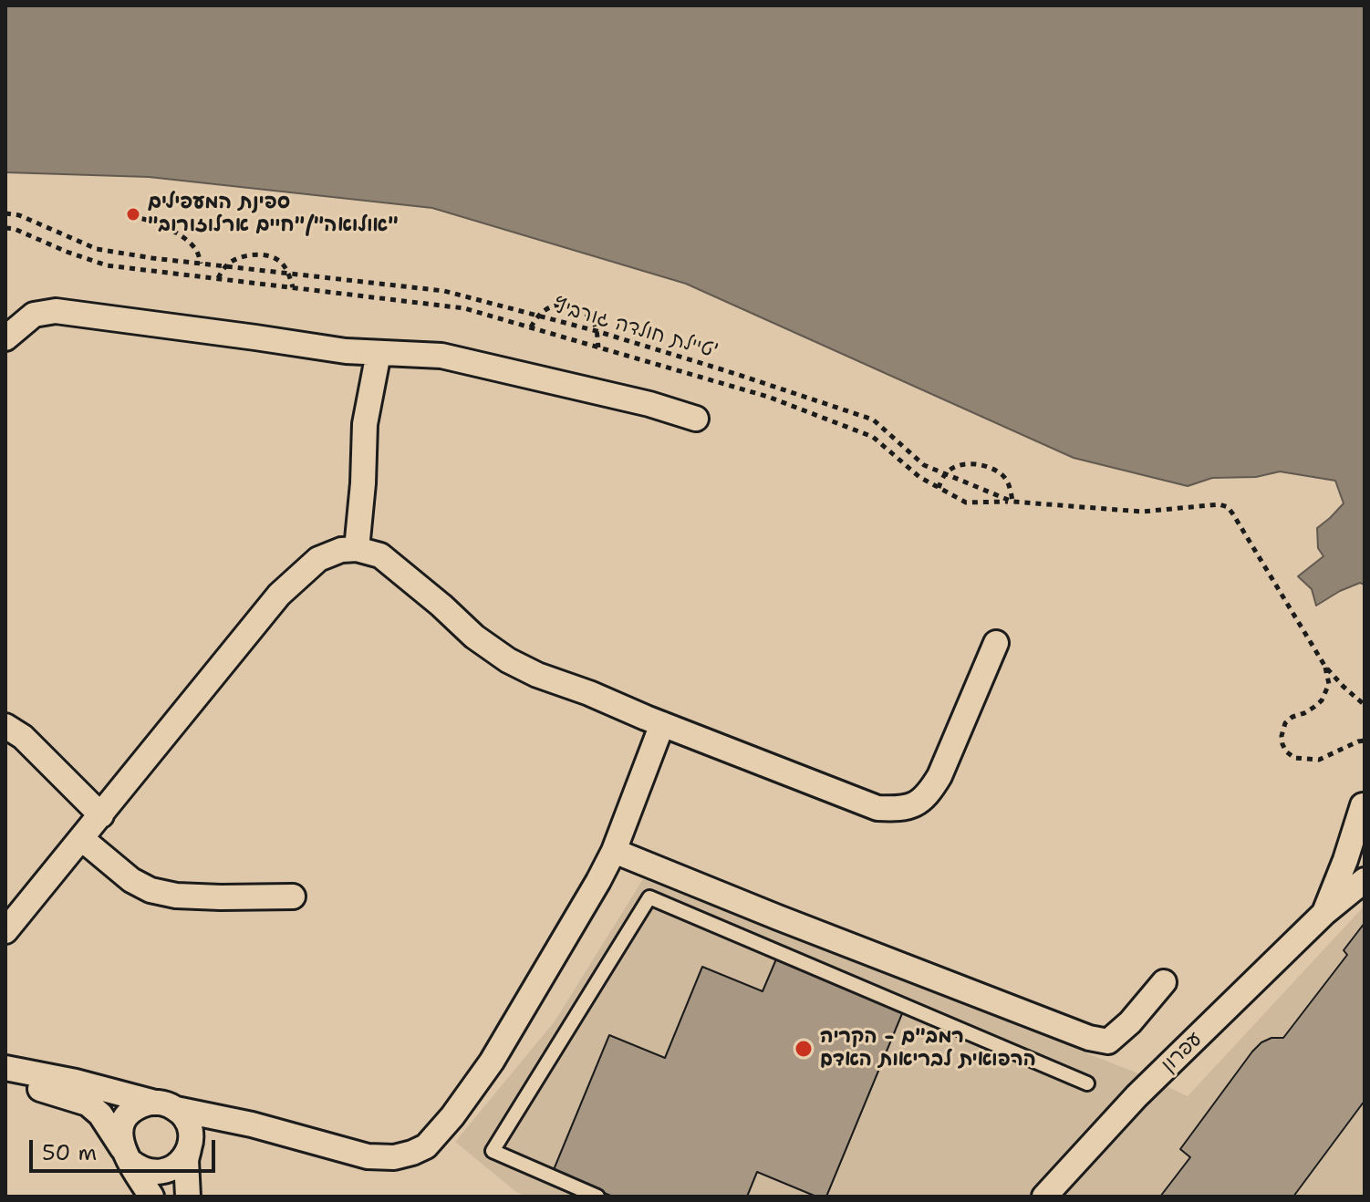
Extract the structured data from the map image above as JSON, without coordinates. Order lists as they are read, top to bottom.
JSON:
{
  "streets": {
    "street": ["עפרון"],
    "path": ["טיילת חולדה גורביץ'"]
  },
  "places": ["ספינת המעפילים \"אולואה\"/\"חיים ארלוזורוב\"", "רמב\"ם - הקריה הרפואית לבריאות האדם"],
  "scale_bar": "50 m"
}
